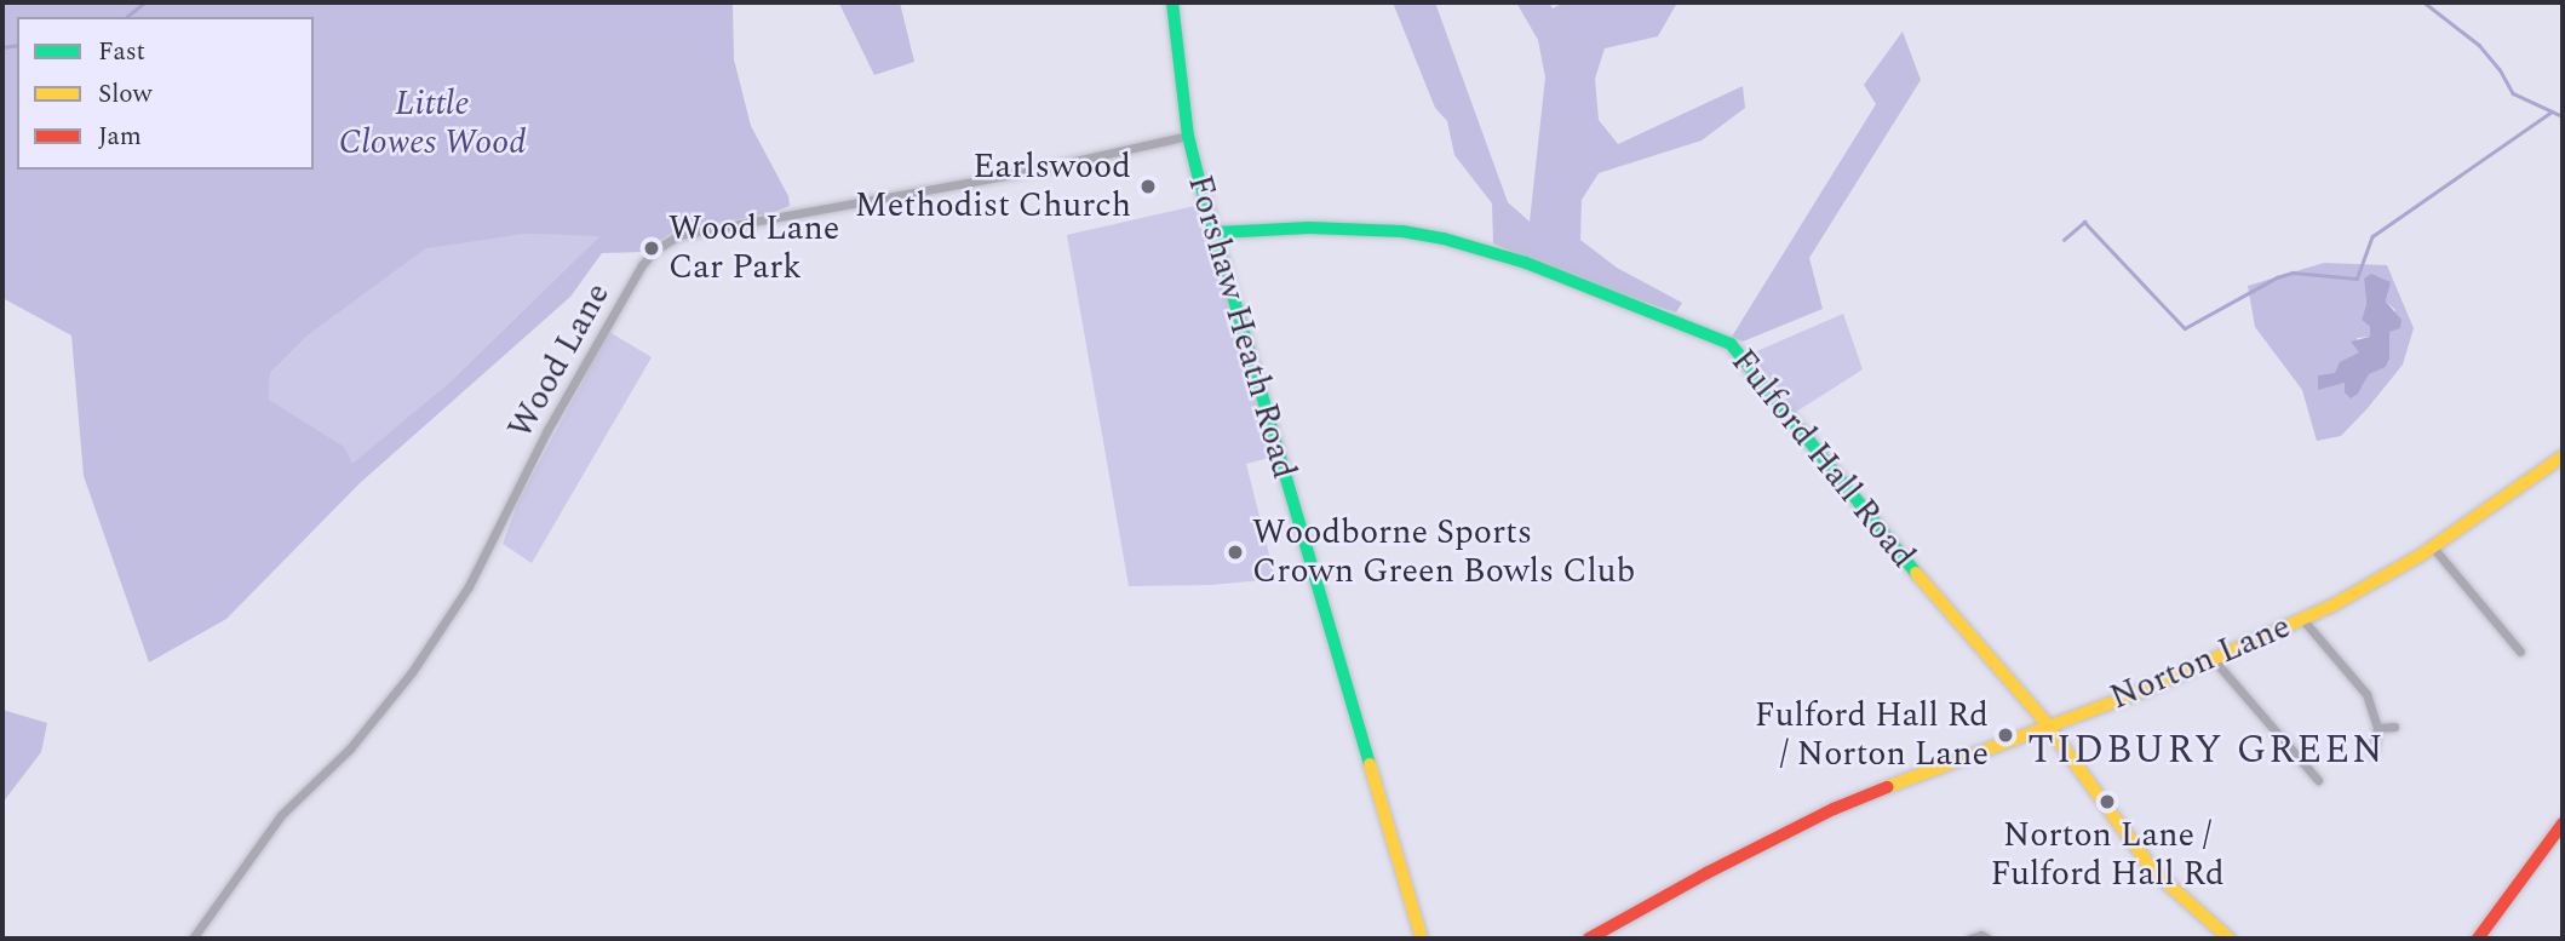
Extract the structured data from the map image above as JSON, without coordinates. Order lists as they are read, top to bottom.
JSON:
{
  "streets": {
    "street": [
      "Forshaw Heath Road",
      "Wood Lane",
      "Fulford Hall Road",
      "Norton Lane"
    ]
  },
  "crossings": [
    ["Forshaw Heath Road", "Wood Lane"],
    ["Forshaw Heath Road", "Fulford Hall Road"],
    ["Fulford Hall Road", "Norton Lane"]
  ],
  "districts": ["TIDBURY GREEN"],
  "parks": ["Little Clowes Wood"],
  "places": [
    "Earlswood Methodist Church",
    "Wood Lane Car Park",
    "Woodborne Sports Crown Green Bowls Club",
    "Fulford Hall Rd / Norton Lane",
    "Norton Lane / Fulford Hall Rd"
  ],
  "legend": ["Fast", "Slow", "Jam"]
}
